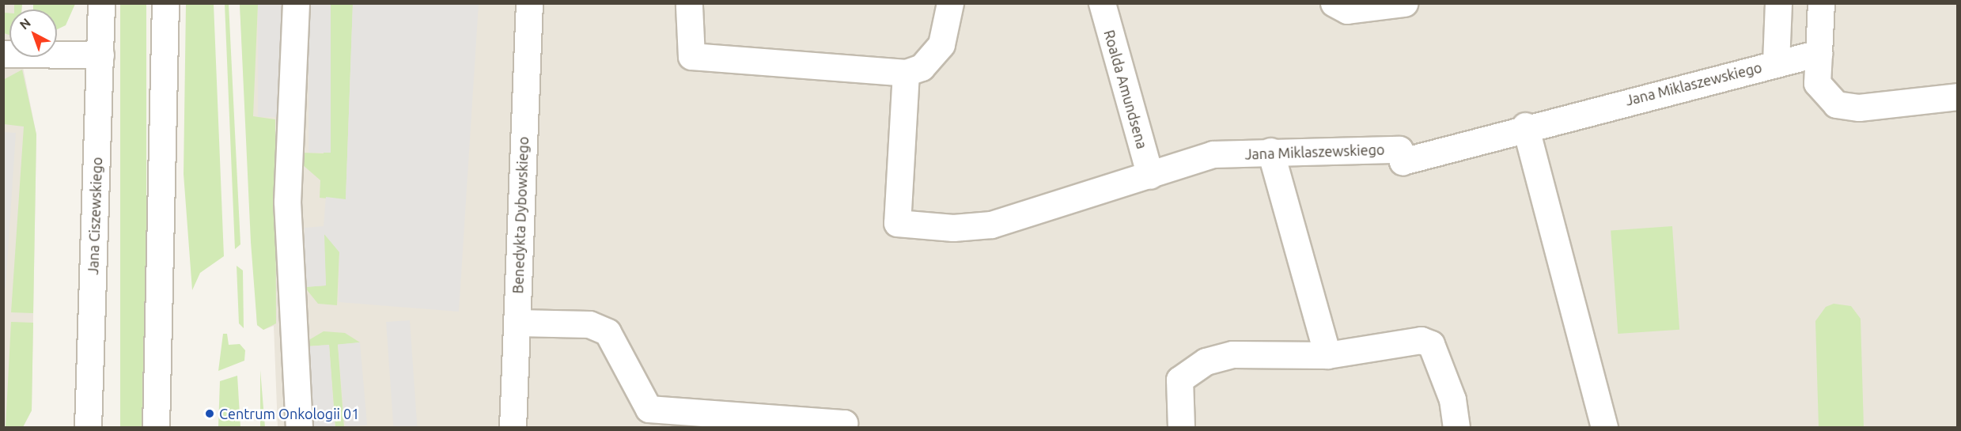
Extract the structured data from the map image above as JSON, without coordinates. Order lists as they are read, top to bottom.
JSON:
{
  "streets": {
    "street": [
      "Jana Miklaszewskiego",
      "Roalda Amundsena",
      "Benedykta Dybowskiego",
      "Jana Ciszewskiego"
    ]
  },
  "crossings": [
    ["Jana Miklaszewskiego", "Roalda Amundsena"]
  ],
  "places": ["Centrum Onkologii 01"],
  "north": "top left"
}
